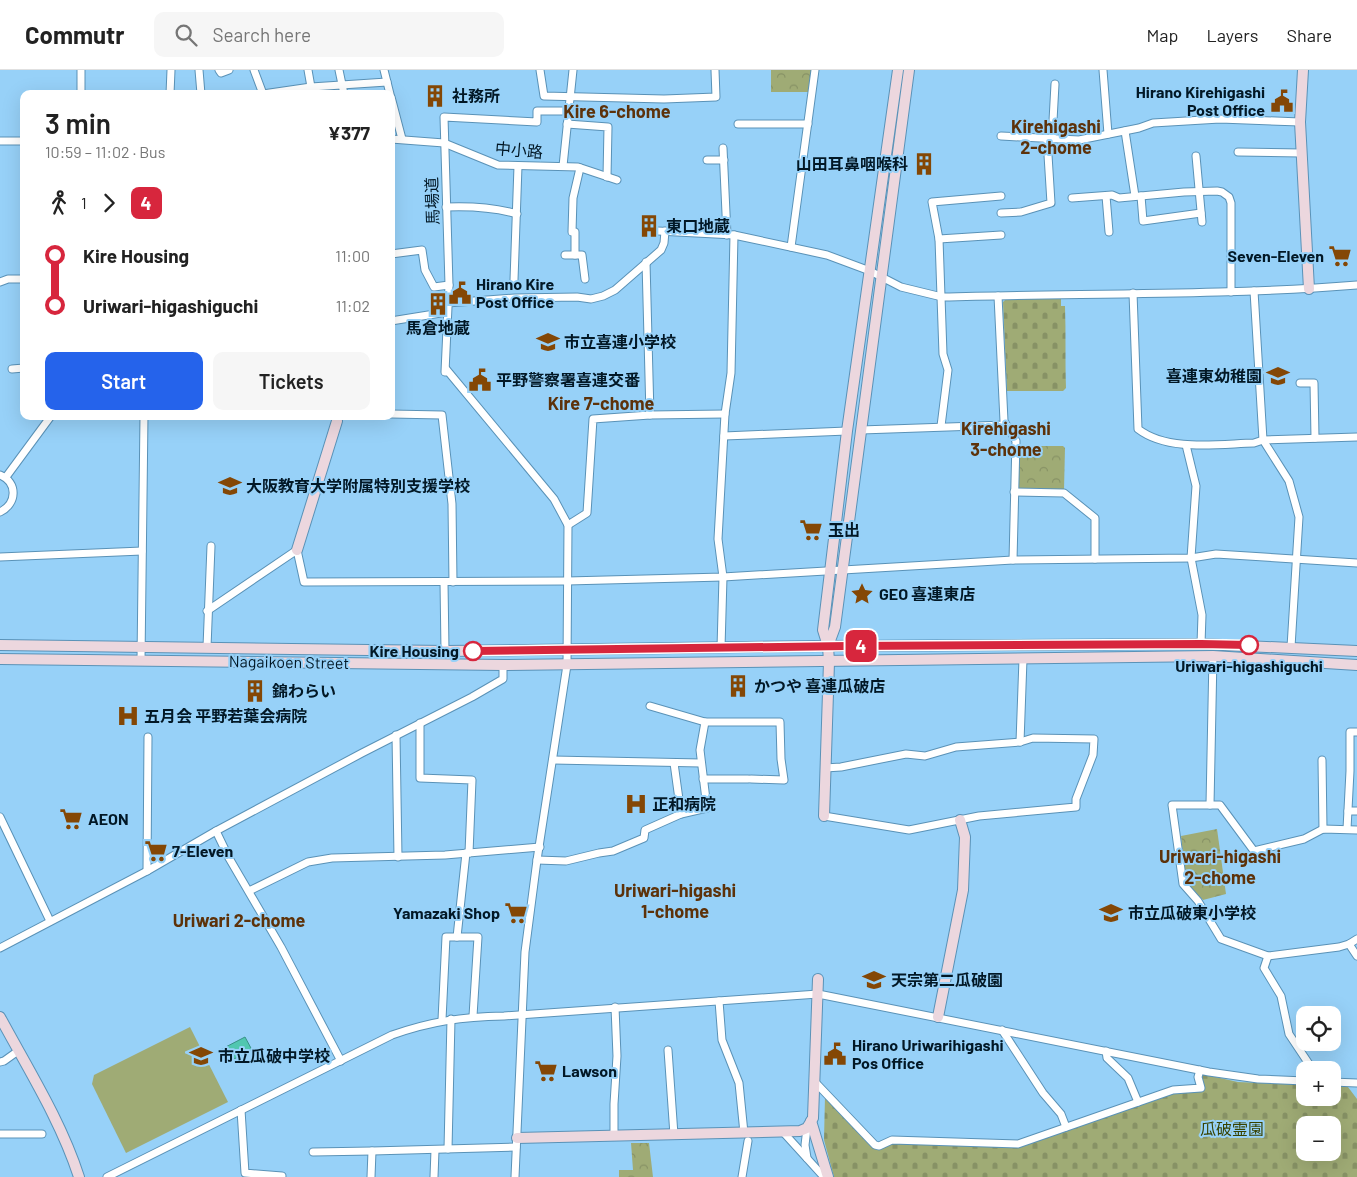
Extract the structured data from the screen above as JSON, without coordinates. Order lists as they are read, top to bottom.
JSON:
{
  "streets": {
    "main road": ["Nagaikoen Street"],
    "street": ["中小路", "馬場道"]
  },
  "crossings": [
    ["中小路", "馬場道"]
  ],
  "districts": [
    "Kire 6-chome",
    "Kirehigashi 2-chome",
    "Kire 7-chome",
    "Kirehigashi 3-chome",
    "Uriwari-higashi 2-chome",
    "Uriwari-higashi 1-chome",
    "Uriwari 2-chome"
  ],
  "parks": ["瓜破霊園"],
  "places": {
    "building": [
      "社務所",
      "山田耳鼻咽喉科",
      "東口地蔵",
      "馬倉地蔵",
      "かつや 喜連瓜破店",
      "錦わらい"
    ],
    "public building": [
      "Hirano Kirehigashi Post Office",
      "Hirano Kire Post Office",
      "平野警察署喜連交番",
      "Hirano Uriwarihigashi Pos Office"
    ],
    "supermarket": [
      "Seven-Eleven",
      "玉出",
      "AEON",
      "7-Eleven",
      "Yamazaki Shop",
      "Lawson"
    ],
    "school or university": [
      "市立喜連小学校",
      "喜連東幼稚園",
      "大阪教育大学附属特別支援学校",
      "市立瓜破東小学校",
      "天宗第二瓜破園",
      "市立瓜破中学校"
    ],
    "place": ["GEO 喜連東店"],
    "other": ["Uriwari-higashiguchi", "Kire Housing"],
    "hospital": ["五月会 平野若葉会病院", "正和病院"]
  },
  "lines": ["bus line 4"],
  "page": {
    "header": "Commutr",
    "search": "Search here",
    "nav": ["Map", "Layers", "Share"],
    "on_map": "4",
    "heading": ["3 min", "10:59 – 11:02 · Bus", "¥377"],
    "legs": ["1", "4"],
    "list": [
      {
        "name": "Kire Housing",
        "value": "11:00"
      },
      {
        "name": "Uriwari-higashiguchi",
        "value": "11:02"
      }
    ],
    "buttons": ["Start", "Tickets"],
    "map_buttons": ["+", "−"]
  }
}
